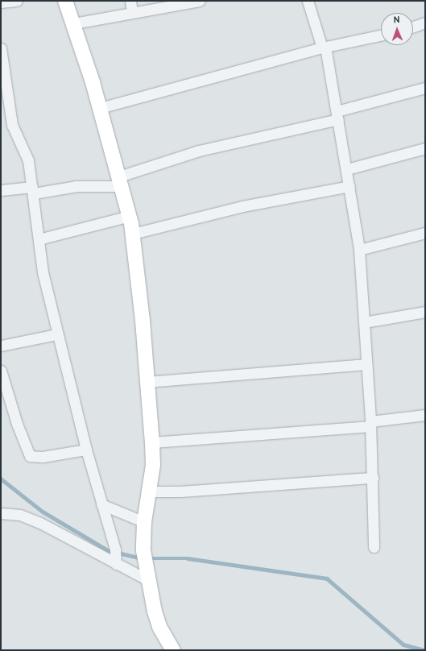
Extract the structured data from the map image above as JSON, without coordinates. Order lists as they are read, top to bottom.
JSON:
{
  "north": "top"
}
